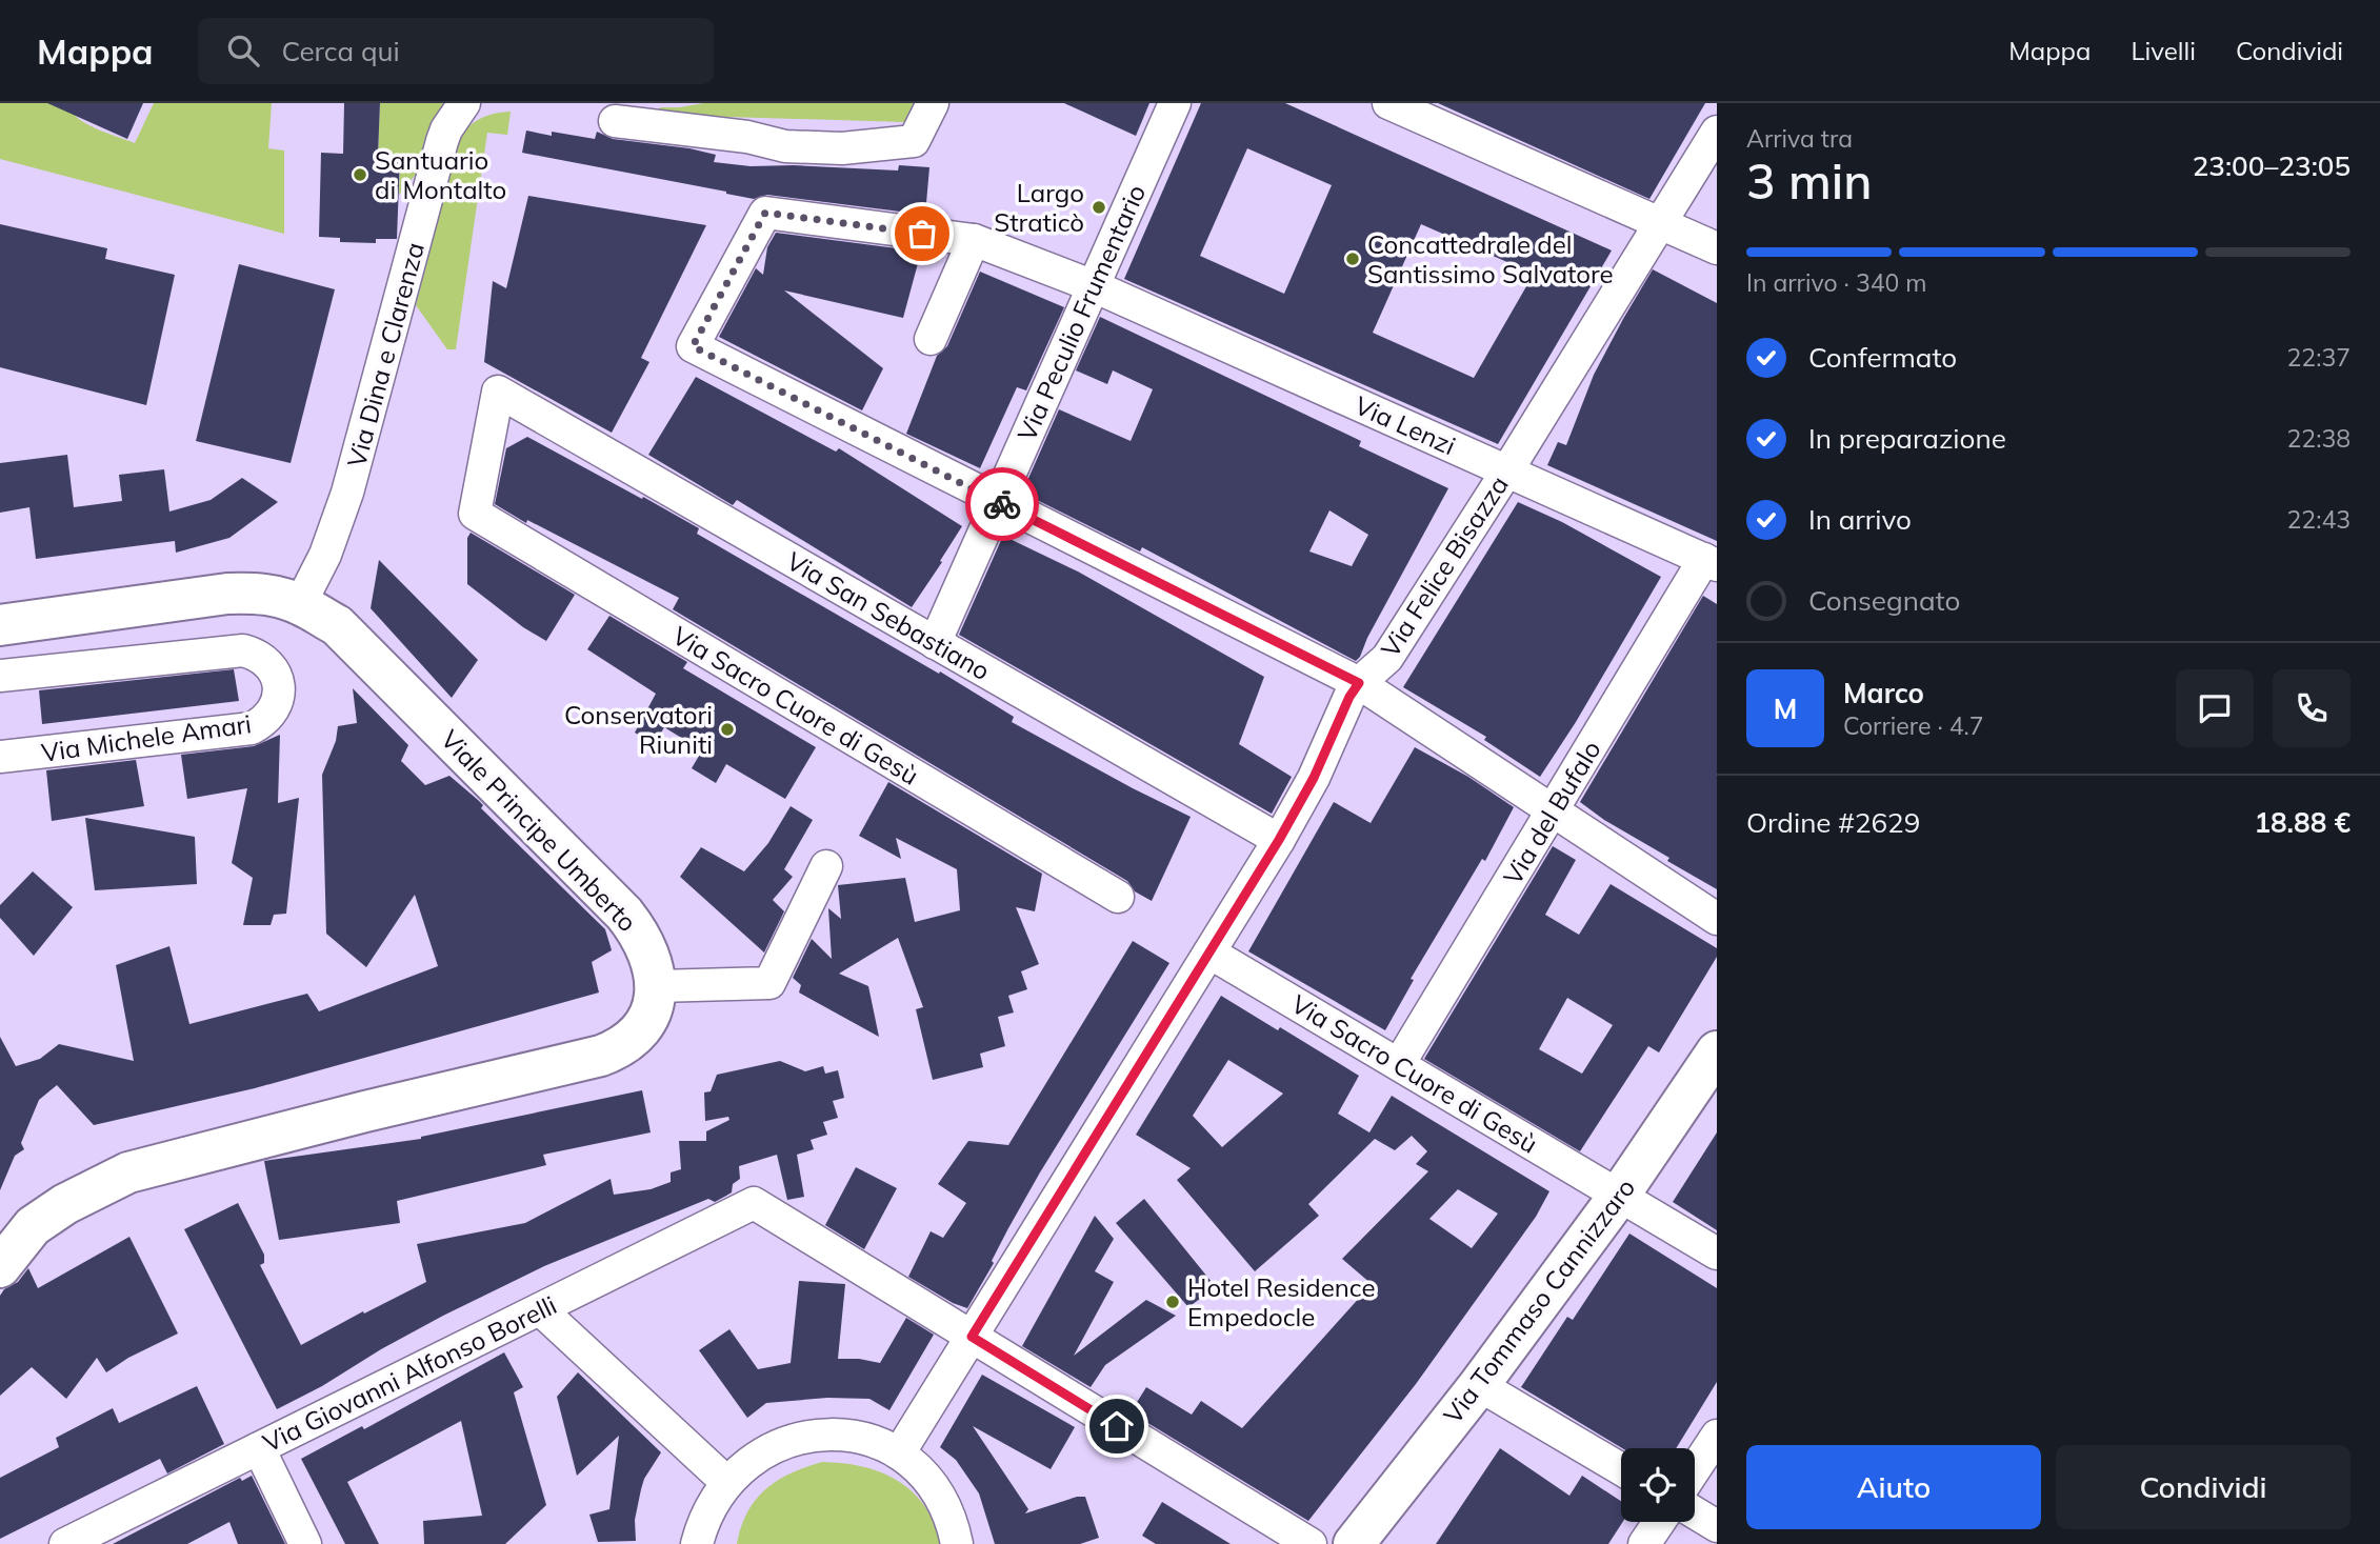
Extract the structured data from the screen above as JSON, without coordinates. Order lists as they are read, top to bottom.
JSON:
{
  "streets": {
    "main road": ["Viale Principe Umberto", "Via Tommaso Cannizzaro"],
    "street": [
      "Via Peculio Frumentario",
      "Via Dina e Clarenza",
      "Via Lenzi",
      "Via Felice Bisazza",
      "Via San Sebastiano",
      "Via Sacro Cuore di Gesù",
      "Via Michele Amari",
      "Via del Bufalo",
      "Via Giovanni Alfonso Borelli"
    ]
  },
  "crossings": [
    ["Via Peculio Frumentario", "Via Lenzi"],
    ["Via Peculio Frumentario", "Via San Sebastiano"],
    ["Via Dina e Clarenza", "Viale Principe Umberto"],
    ["Via Lenzi", "Via Felice Bisazza"],
    ["Via Lenzi", "Via del Bufalo"],
    ["Via Felice Bisazza", "Via San Sebastiano"],
    ["Via Felice Bisazza", "Via Sacro Cuore di Gesù"],
    ["Via Felice Bisazza", "Via Giovanni Alfonso Borelli"],
    ["Via San Sebastiano", "Via Sacro Cuore di Gesù"],
    ["Via Sacro Cuore di Gesù", "Via del Bufalo"],
    ["Via Sacro Cuore di Gesù", "Via Tommaso Cannizzaro"]
  ],
  "places": [
    "Santuario di Montalto",
    "Largo Straticò",
    "Concattedrale del Santissimo Salvatore",
    "Conservatori Riuniti",
    "Hotel Residence Empedocle"
  ],
  "page": {
    "header": "Mappa",
    "search": "Cerca qui",
    "nav": ["Mappa", "Livelli", "Condividi"],
    "heading": ["3 min", "Arriva tra", "23:00–23:05"],
    "panel": [
      "Marco",
      "Corriere · 4.7",
      "Ordine #2629",
      "18.88 €"
    ],
    "bar": "In arrivo · 340 m",
    "list": [
      ["Confermato", "22:37"],
      ["In preparazione", "22:38"],
      ["In arrivo", "22:43"],
      "Consegnato"
    ],
    "round": "M",
    "buttons": ["Aiuto", "Condividi"]
  }
}
